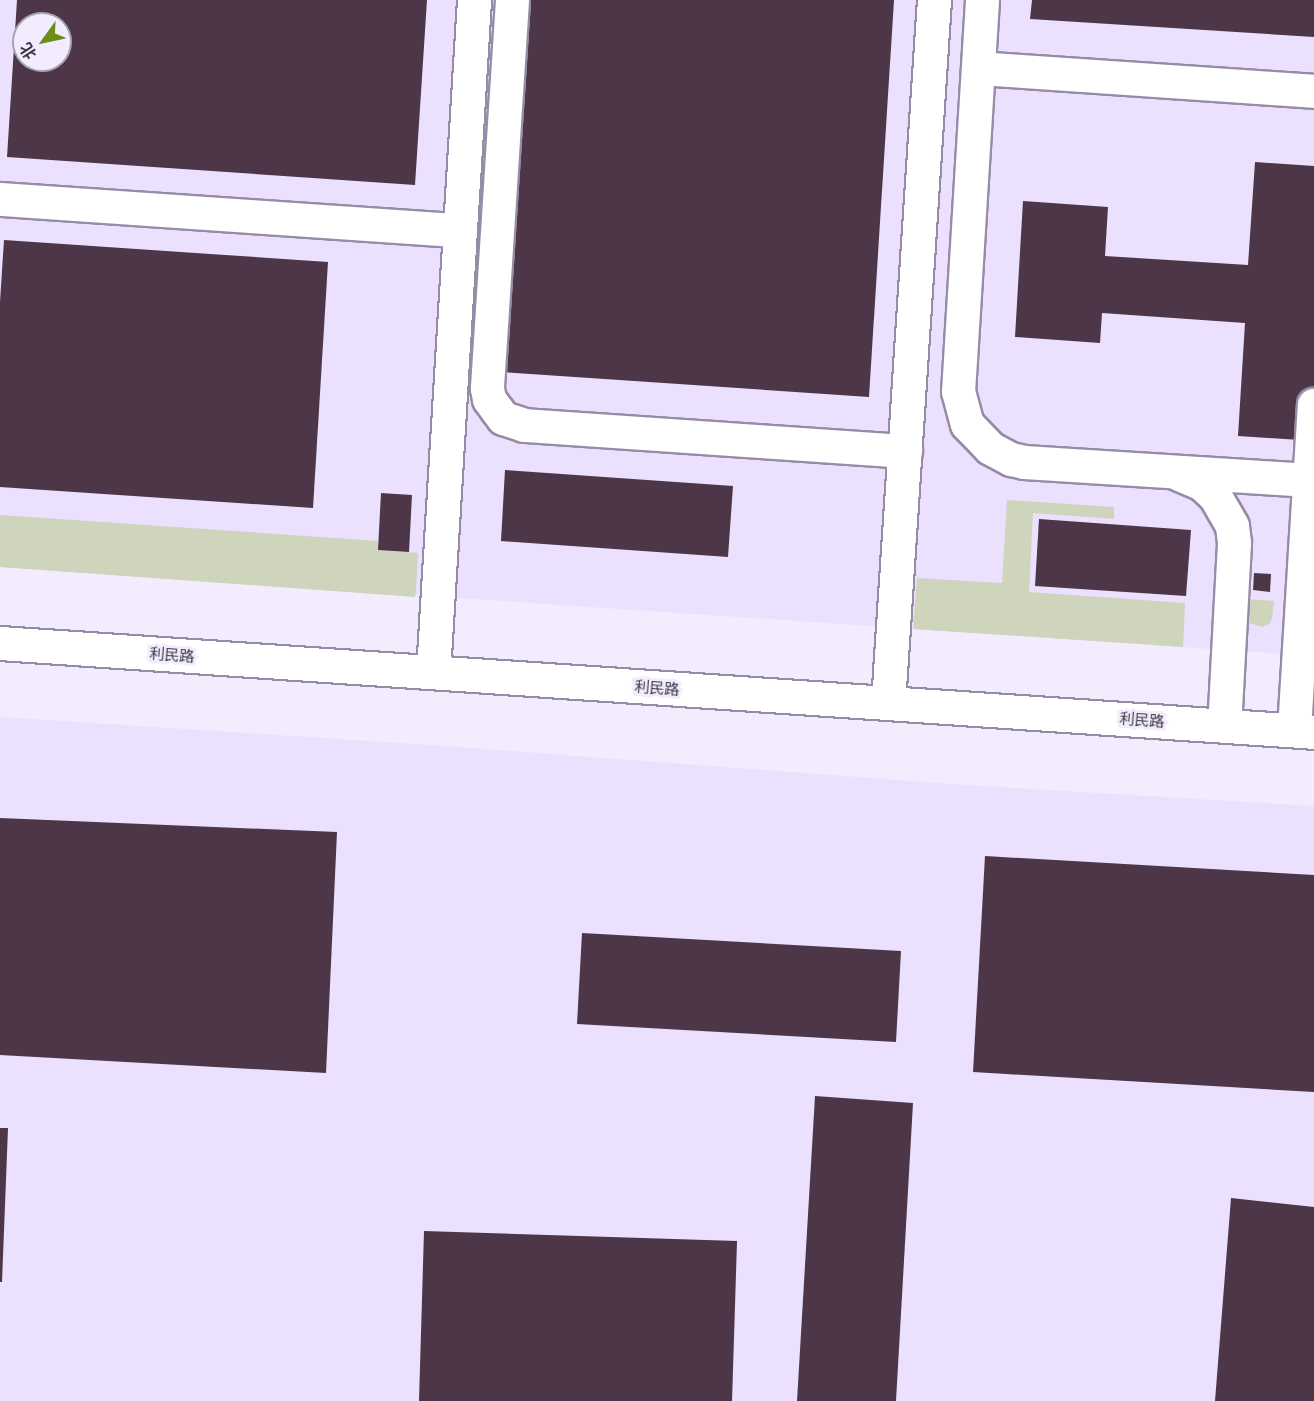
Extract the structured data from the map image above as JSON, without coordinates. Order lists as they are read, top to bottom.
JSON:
{
  "streets": {
    "main road": ["利民路"]
  },
  "north": "bottom left"
}
